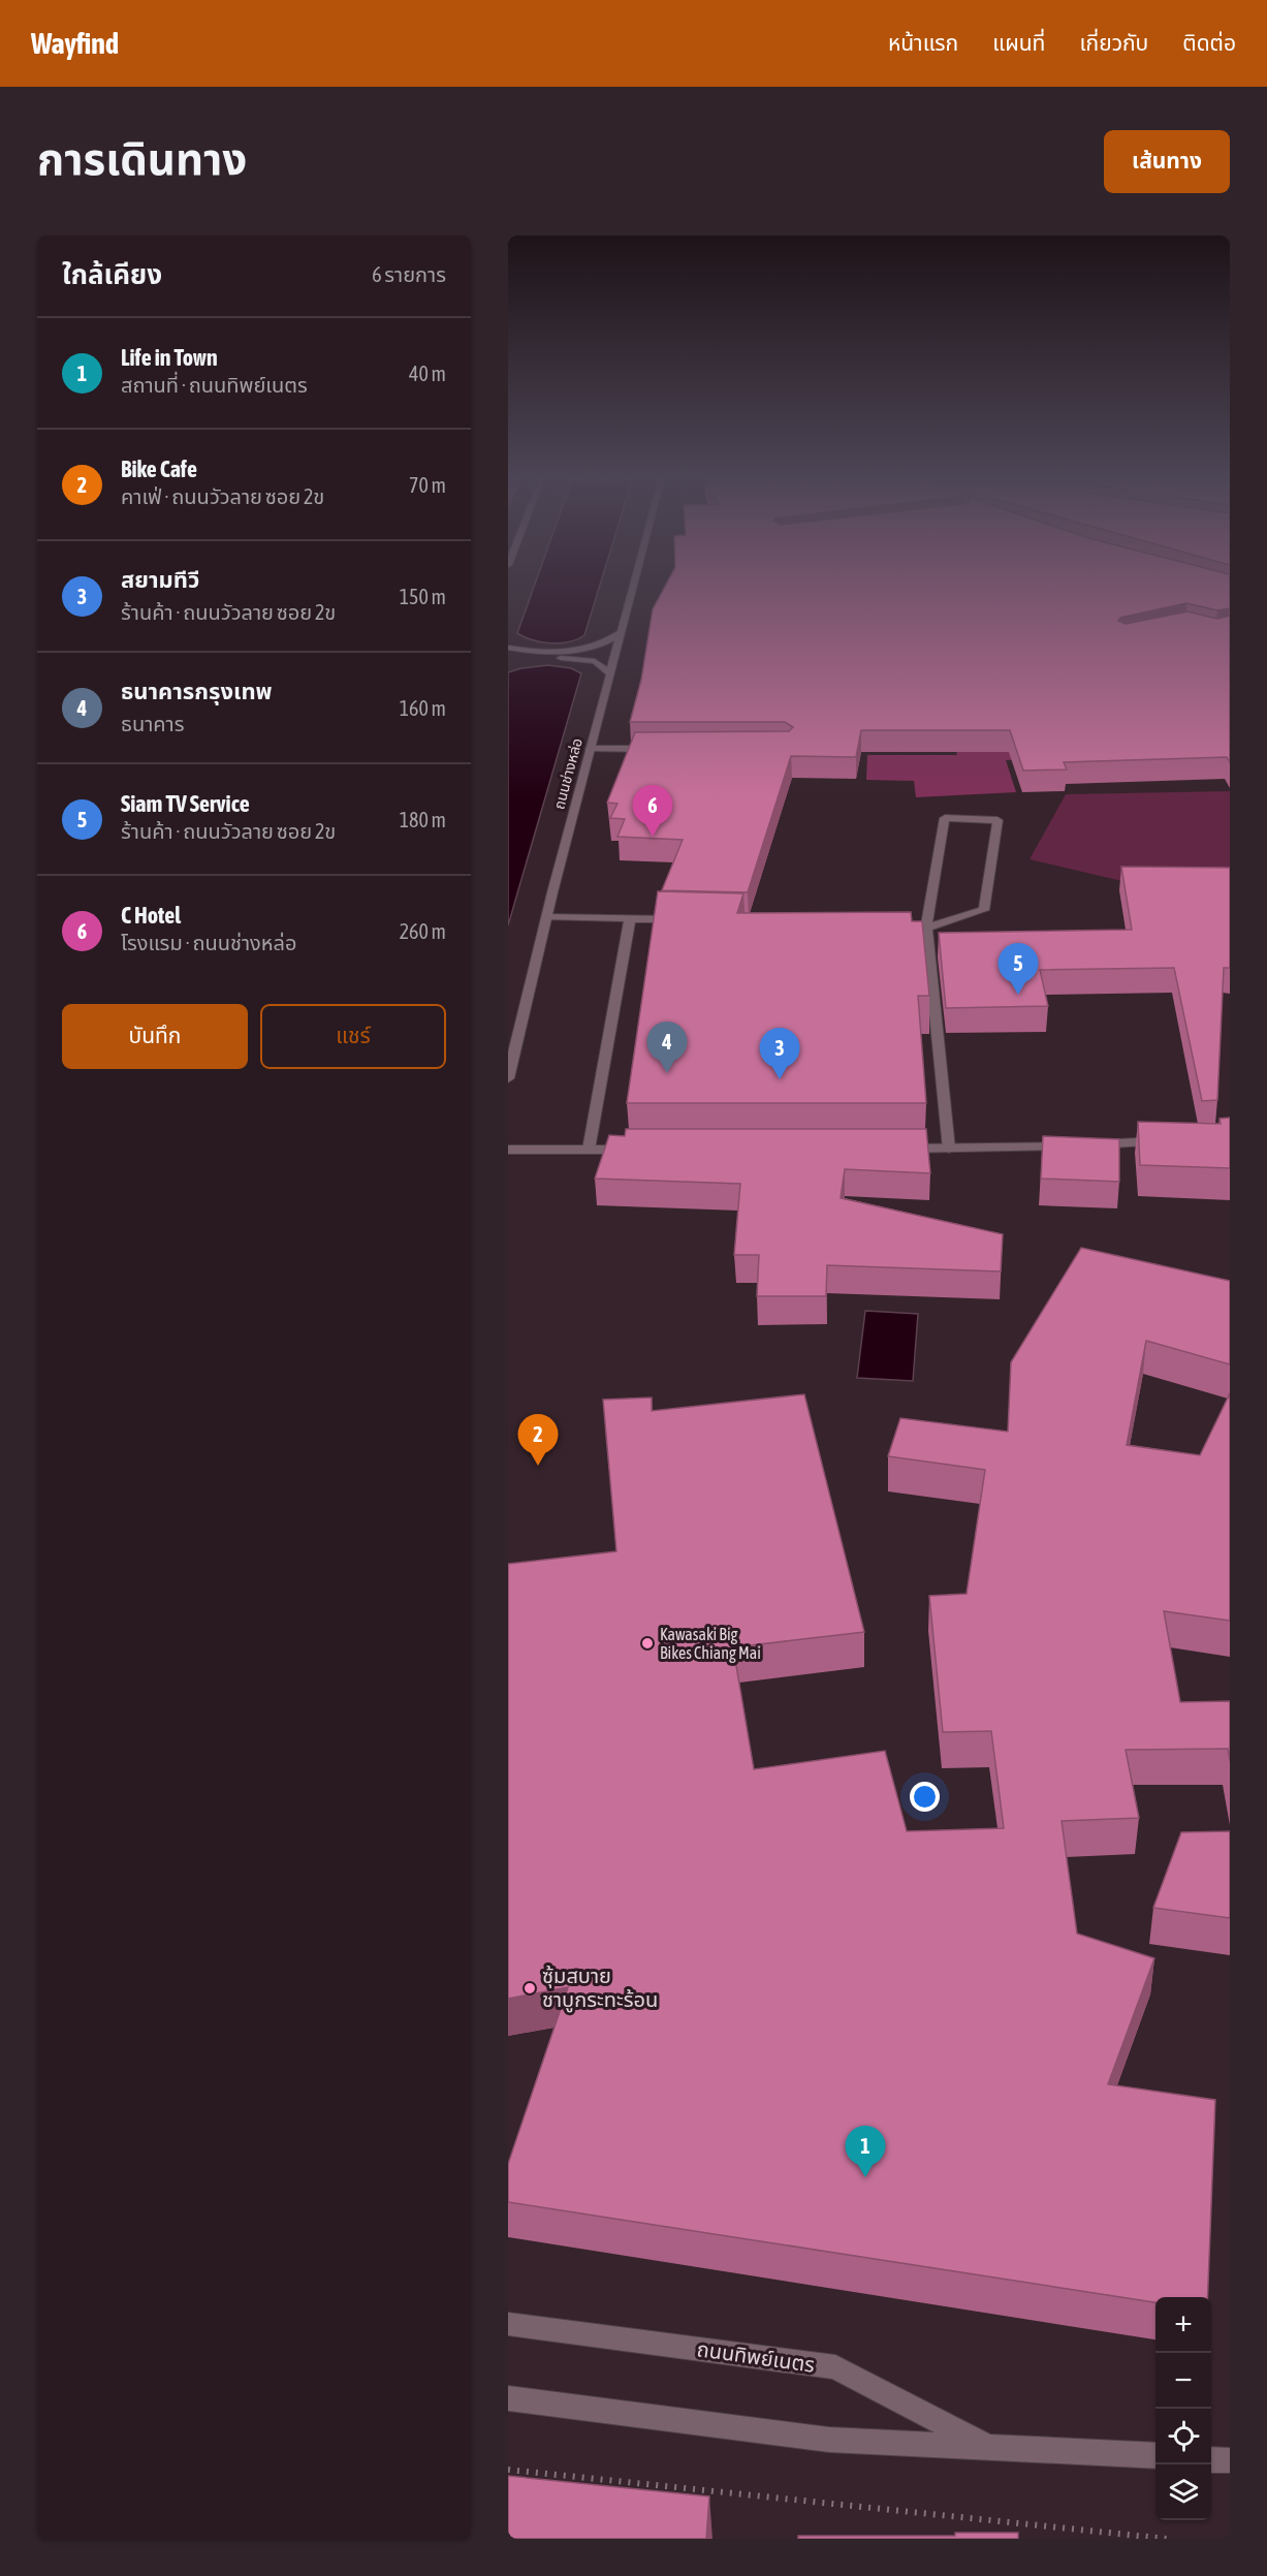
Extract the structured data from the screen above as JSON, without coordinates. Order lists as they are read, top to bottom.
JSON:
{
  "streets": {
    "main road": ["ถนนช่างหล่อ", "ถนนทิพย์เนตร"]
  },
  "places": ["Kawasaki Big Bikes Chiang Mai", "ซุ้มสบาย ชาบูกระทะร้อน"],
  "page": {
    "header": "Wayfind",
    "nav": [
      "หน้าแรก",
      "แผนที่",
      "เกี่ยวกับ",
      "ติดต่อ"
    ],
    "title": "การเดินทาง",
    "buttons": [
      "เส้นทาง",
      ["บันทึก", "แชร์"]
    ],
    "heading": ["ใกล้เคียง", "6 รายการ"],
    "list": [
      {
        "mark": "1",
        "name": "Life in Town",
        "note": "สถานที่ · ถนนทิพย์เนตร",
        "value": "40 m"
      },
      {
        "mark": "2",
        "name": "Bike Cafe",
        "note": "คาเฟ่ · ถนนวัวลาย ซอย 2ข",
        "value": "70 m"
      },
      {
        "mark": "3",
        "name": "สยามทีวี",
        "note": "ร้านค้า · ถนนวัวลาย ซอย 2ข",
        "value": "150 m"
      },
      {
        "mark": "4",
        "name": "ธนาคารกรุงเทพ",
        "note": "ธนาคาร",
        "value": "160 m"
      },
      {
        "mark": "5",
        "name": "Siam TV Service",
        "note": "ร้านค้า · ถนนวัวลาย ซอย 2ข",
        "value": "180 m"
      },
      {
        "mark": "6",
        "name": "C Hotel",
        "note": "โรงแรม · ถนนช่างหล่อ",
        "value": "260 m"
      }
    ],
    "pins": [
      "6",
      "5",
      "4",
      "3",
      "2",
      "1"
    ],
    "map_buttons": ["+", "−"]
  }
}
